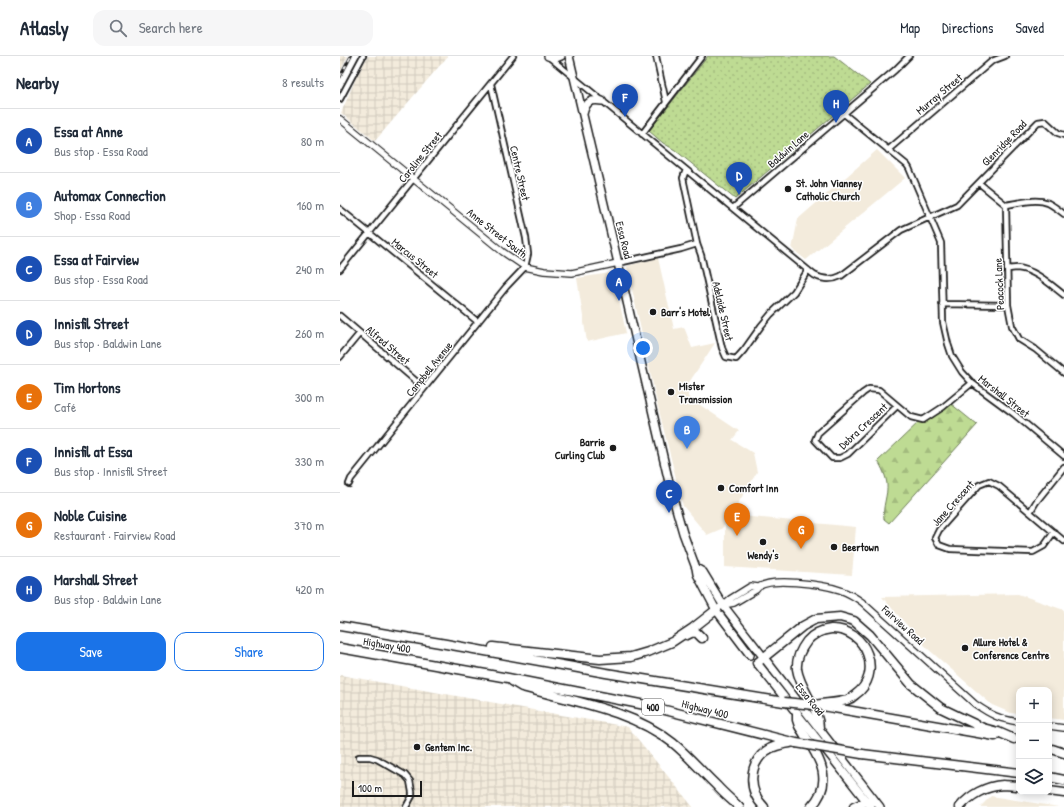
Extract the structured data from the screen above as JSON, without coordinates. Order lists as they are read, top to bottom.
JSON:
{
  "streets": {
    "highway": ["Highway 400", "400"],
    "main road": ["Essa Road"],
    "street": [
      "Murray Street",
      "Glenridge Road",
      "Baldwin Lane",
      "Caroline Street",
      "Centre Street",
      "Anne Street South",
      "Marcus Street",
      "Peacock Lane",
      "Adelaide Street",
      "Alfred Street",
      "Campbell Avenue",
      "Marshall Street",
      "Debra Crescent",
      "Jane Crescent",
      "Fairview Road"
    ]
  },
  "crossings": [
    ["Murray Street", "Marshall Street"],
    ["Glenridge Road", "Baldwin Lane"],
    ["Glenridge Road", "Essa Road"],
    ["Glenridge Road", "Adelaide Street"],
    ["Glenridge Road", "Marshall Street"],
    ["Baldwin Lane", "Marshall Street"],
    ["Caroline Street", "Centre Street"],
    ["Caroline Street", "Anne Street South"],
    ["Caroline Street", "Marcus Street"],
    ["Centre Street", "Anne Street South"],
    ["Centre Street", "Campbell Avenue"],
    ["Anne Street South", "Essa Road"],
    ["Anne Street South", "Adelaide Street"],
    ["Anne Street South", "Campbell Avenue"],
    ["Essa Road", "Fairview Road"],
    ["Marcus Street", "Campbell Avenue"],
    ["Alfred Street", "Campbell Avenue"],
    ["Marshall Street", "Debra Crescent"]
  ],
  "places": [
    "St. John Vianney Catholic Church",
    "Barr's Motel",
    "Mister Transmission",
    "Barrie Curling Club",
    "Comfort Inn",
    "Wendy's",
    "Beertown",
    "Allure Hotel & Conference Centre",
    "Gentem Inc."
  ],
  "scale_bar": "100 m",
  "page": {
    "header": "Atlasly",
    "search": "Search here",
    "nav": ["Map", "Directions", "Saved"],
    "heading": ["Nearby", "8 results"],
    "pins": [
      "F",
      "H",
      "D",
      "A",
      "B",
      "C",
      "E",
      "G"
    ],
    "list": [
      {
        "mark": "A",
        "name": "Essa at Anne",
        "note": "Bus stop · Essa Road",
        "value": "80 m"
      },
      {
        "mark": "B",
        "name": "Automax Connection",
        "note": "Shop · Essa Road",
        "value": "160 m"
      },
      {
        "mark": "C",
        "name": "Essa at Fairview",
        "note": "Bus stop · Essa Road",
        "value": "240 m"
      },
      {
        "mark": "D",
        "name": "Innisfil Street",
        "note": "Bus stop · Baldwin Lane",
        "value": "260 m"
      },
      {
        "mark": "E",
        "name": "Tim Hortons",
        "note": "Café",
        "value": "300 m"
      },
      {
        "mark": "F",
        "name": "Innisfil at Essa",
        "note": "Bus stop · Innisfil Street",
        "value": "330 m"
      },
      {
        "mark": "G",
        "name": "Noble Cuisine",
        "note": "Restaurant · Fairview Road",
        "value": "370 m"
      },
      {
        "mark": "H",
        "name": "Marshall Street",
        "note": "Bus stop · Baldwin Lane",
        "value": "420 m"
      }
    ],
    "buttons": ["Save", "Share"],
    "map_buttons": ["+", "−"],
    "scale": "100 m"
  }
}
